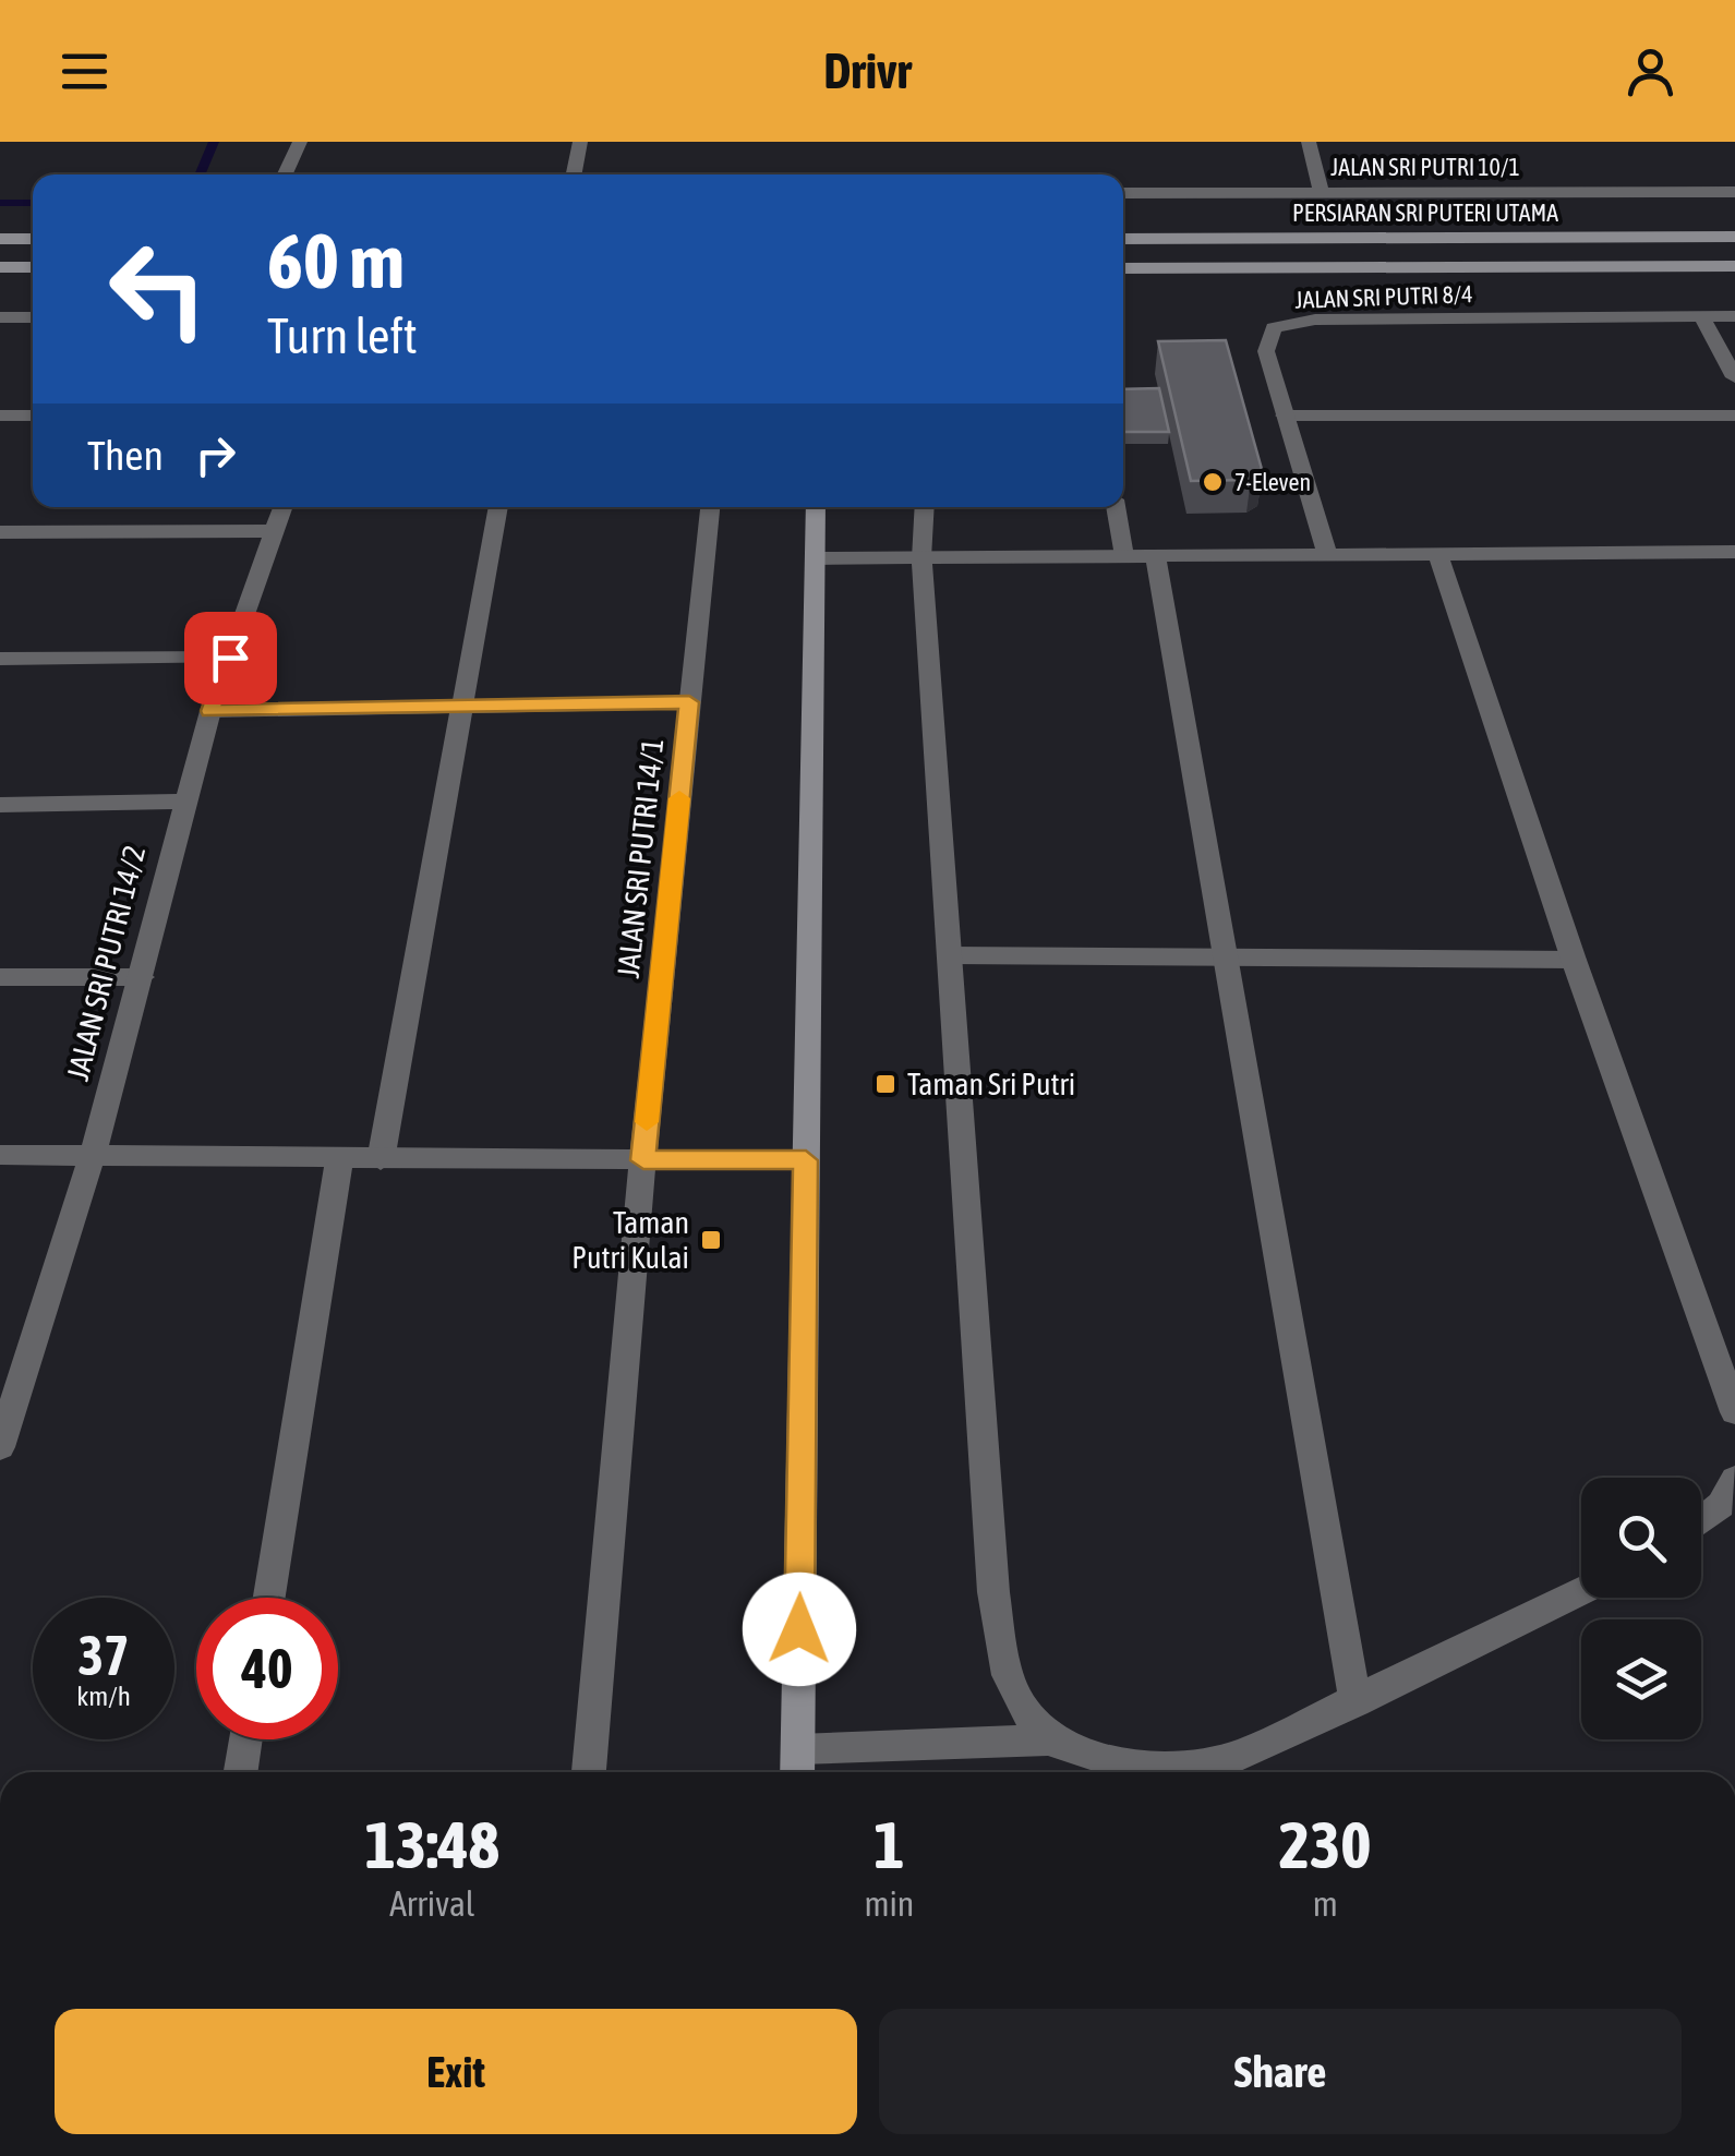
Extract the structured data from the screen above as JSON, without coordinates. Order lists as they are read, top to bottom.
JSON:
{
  "streets": {
    "street": [
      "JALAN SRI PUTRI 10/1",
      "PERSIARAN SRI PUTERI UTAMA",
      "JALAN SRI PUTRI 8/4",
      "JALAN SRI PUTRI 14/1",
      "JALAN SRI PUTRI 14/2"
    ]
  },
  "places": {
    "other": ["7-Eleven"],
    "transit": ["Taman Sri Putri", "Taman Putri Kulai"]
  },
  "page": {
    "header": "Drivr",
    "turn": ["60 m", "Turn left"],
    "then": "Then",
    "speed": "37 km/h",
    "limit": "40",
    "eta": [
      "13:48",
      "Arrival",
      "1",
      "min",
      "230",
      "m"
    ],
    "buttons": ["Exit", "Share"]
  }
}
